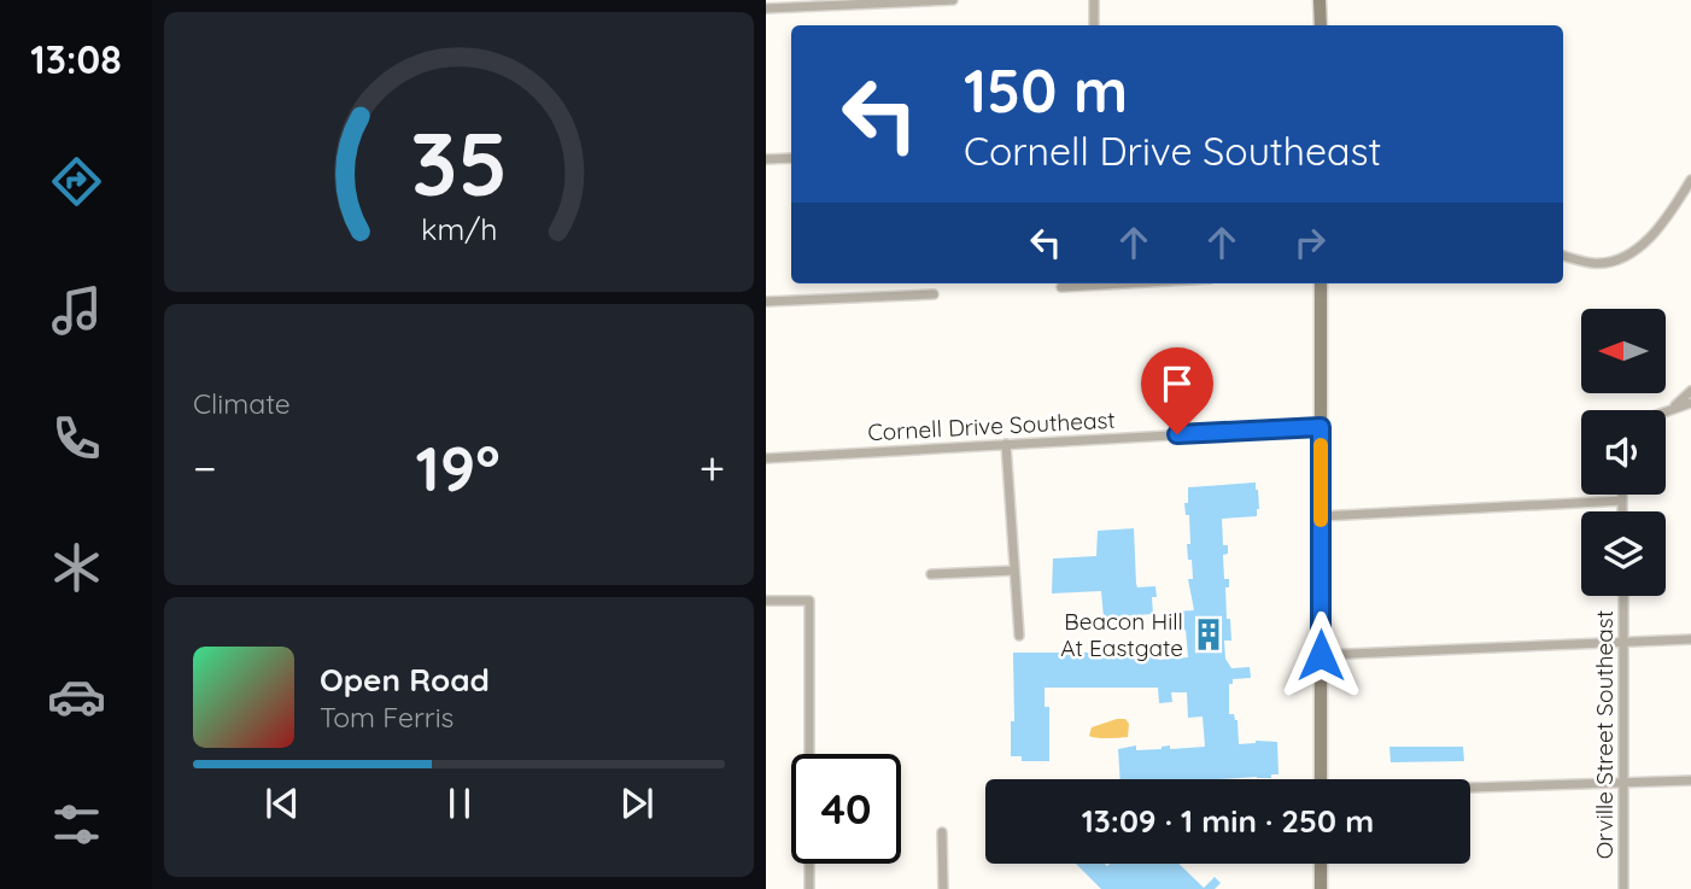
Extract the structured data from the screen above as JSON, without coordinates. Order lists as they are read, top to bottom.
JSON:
{
  "streets": {
    "street": ["Cornell Drive Southeast", "Orville Street Southeast"]
  },
  "places": {
    "building": ["Beacon Hill At Eastgate"]
  },
  "north": "left",
  "page": {
    "tabs": "13:08",
    "turn": ["150 m", "Cornell Drive Southeast"],
    "tile": "Climate",
    "heat": ["−", "19°", "+"],
    "song": ["Open Road", "Tom Ferris"],
    "limit": "40",
    "trip": "13:09 · 1 min · 250 m",
    "gauge": ["35", "km/h"]
  }
}
